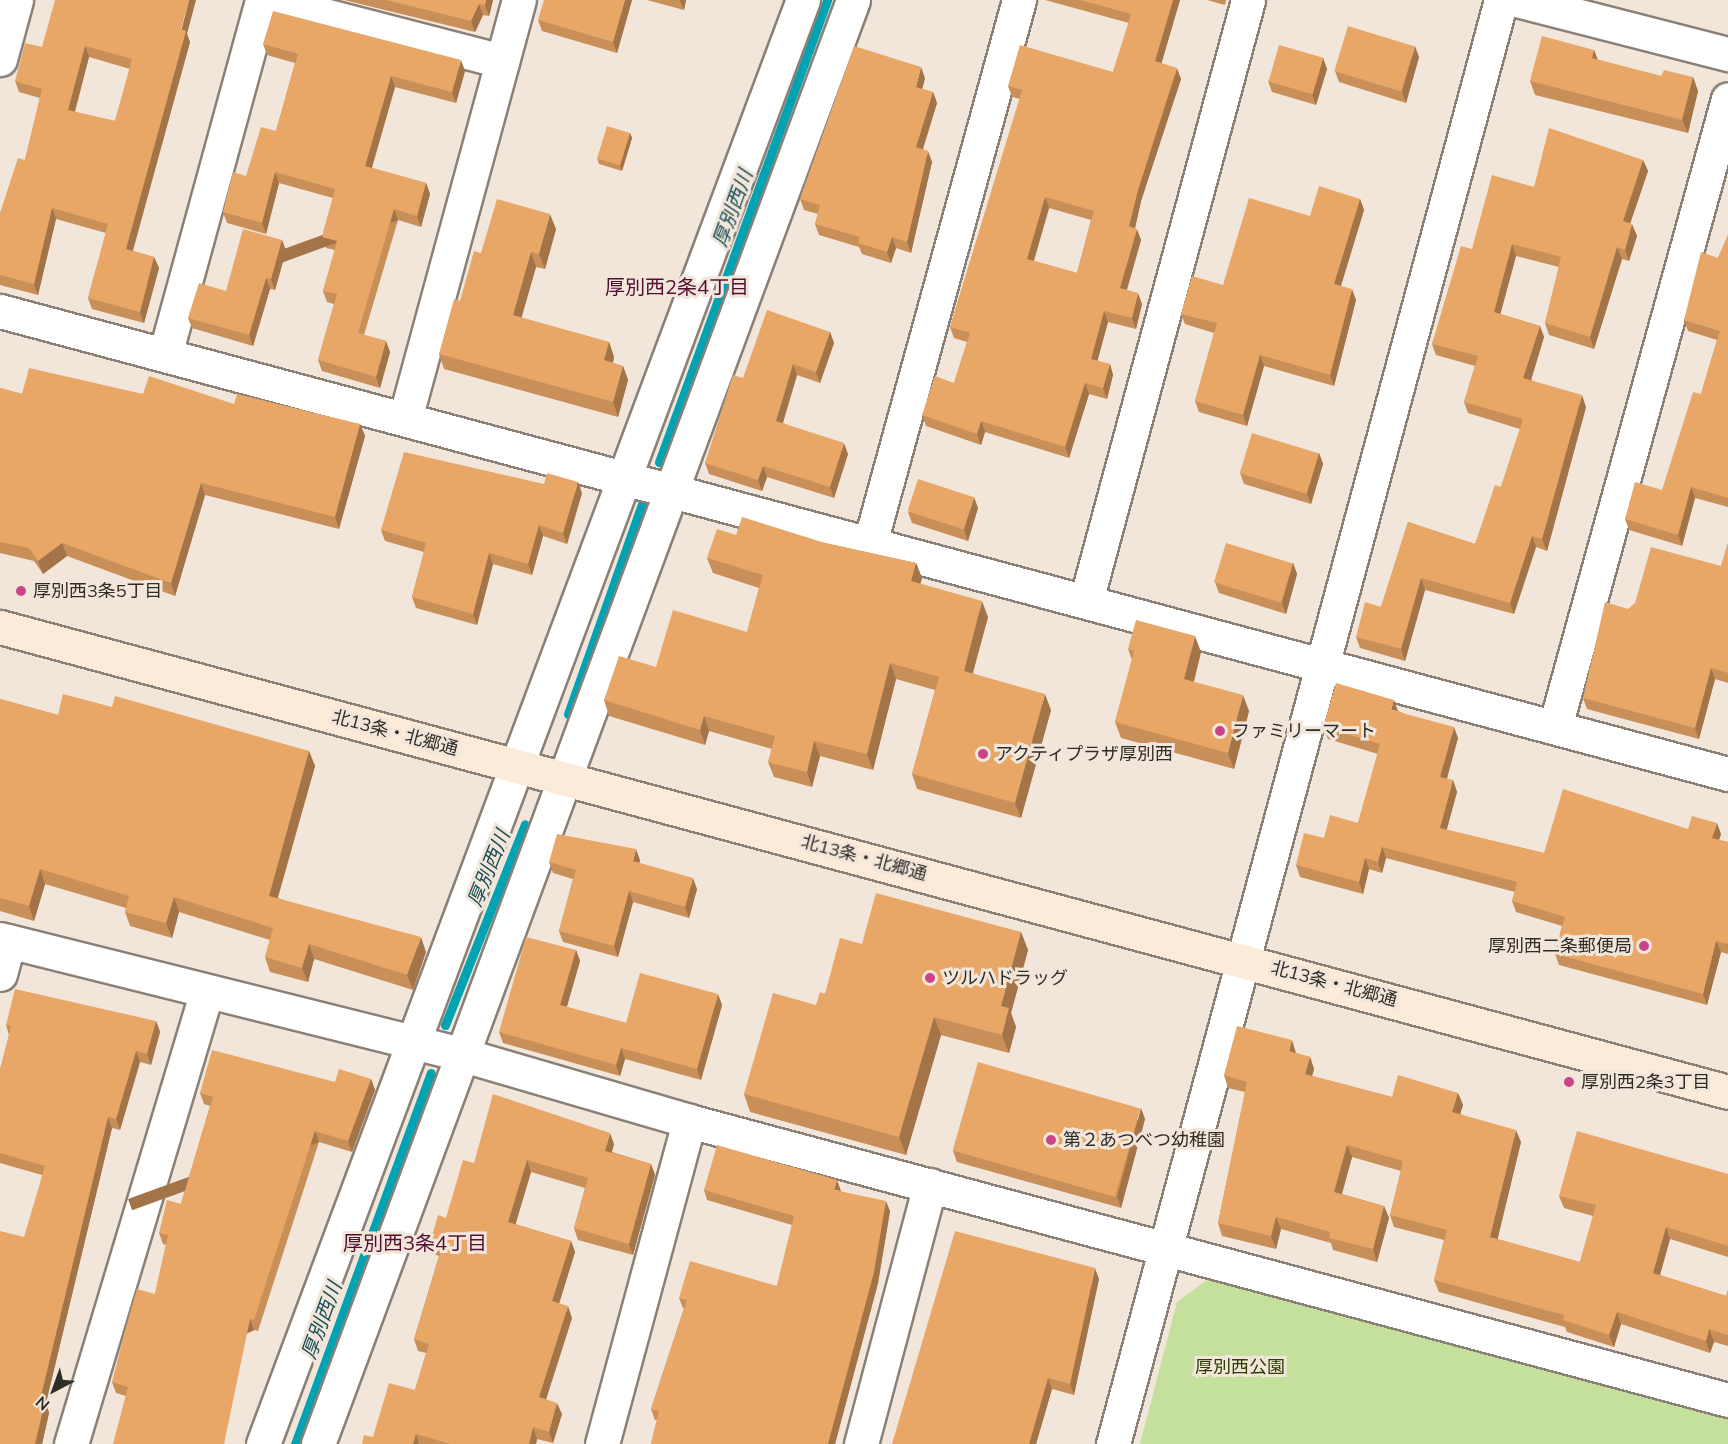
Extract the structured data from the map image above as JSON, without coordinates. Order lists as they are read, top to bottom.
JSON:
{
  "streets": {
    "main road": ["北13条・北郷通"]
  },
  "districts": ["厚別西2条4丁目", "厚別西3条4丁目"],
  "water": ["厚別西川"],
  "parks": ["厚別西公園"],
  "places": [
    "厚別西3条5丁目",
    "ファミリーマート",
    "アクティプラザ厚別西",
    "厚別西二条郵便局",
    "ツルハドラッグ",
    "厚別西2条3丁目",
    "第２あつべつ幼稚園"
  ],
  "north": "bottom left"
}
